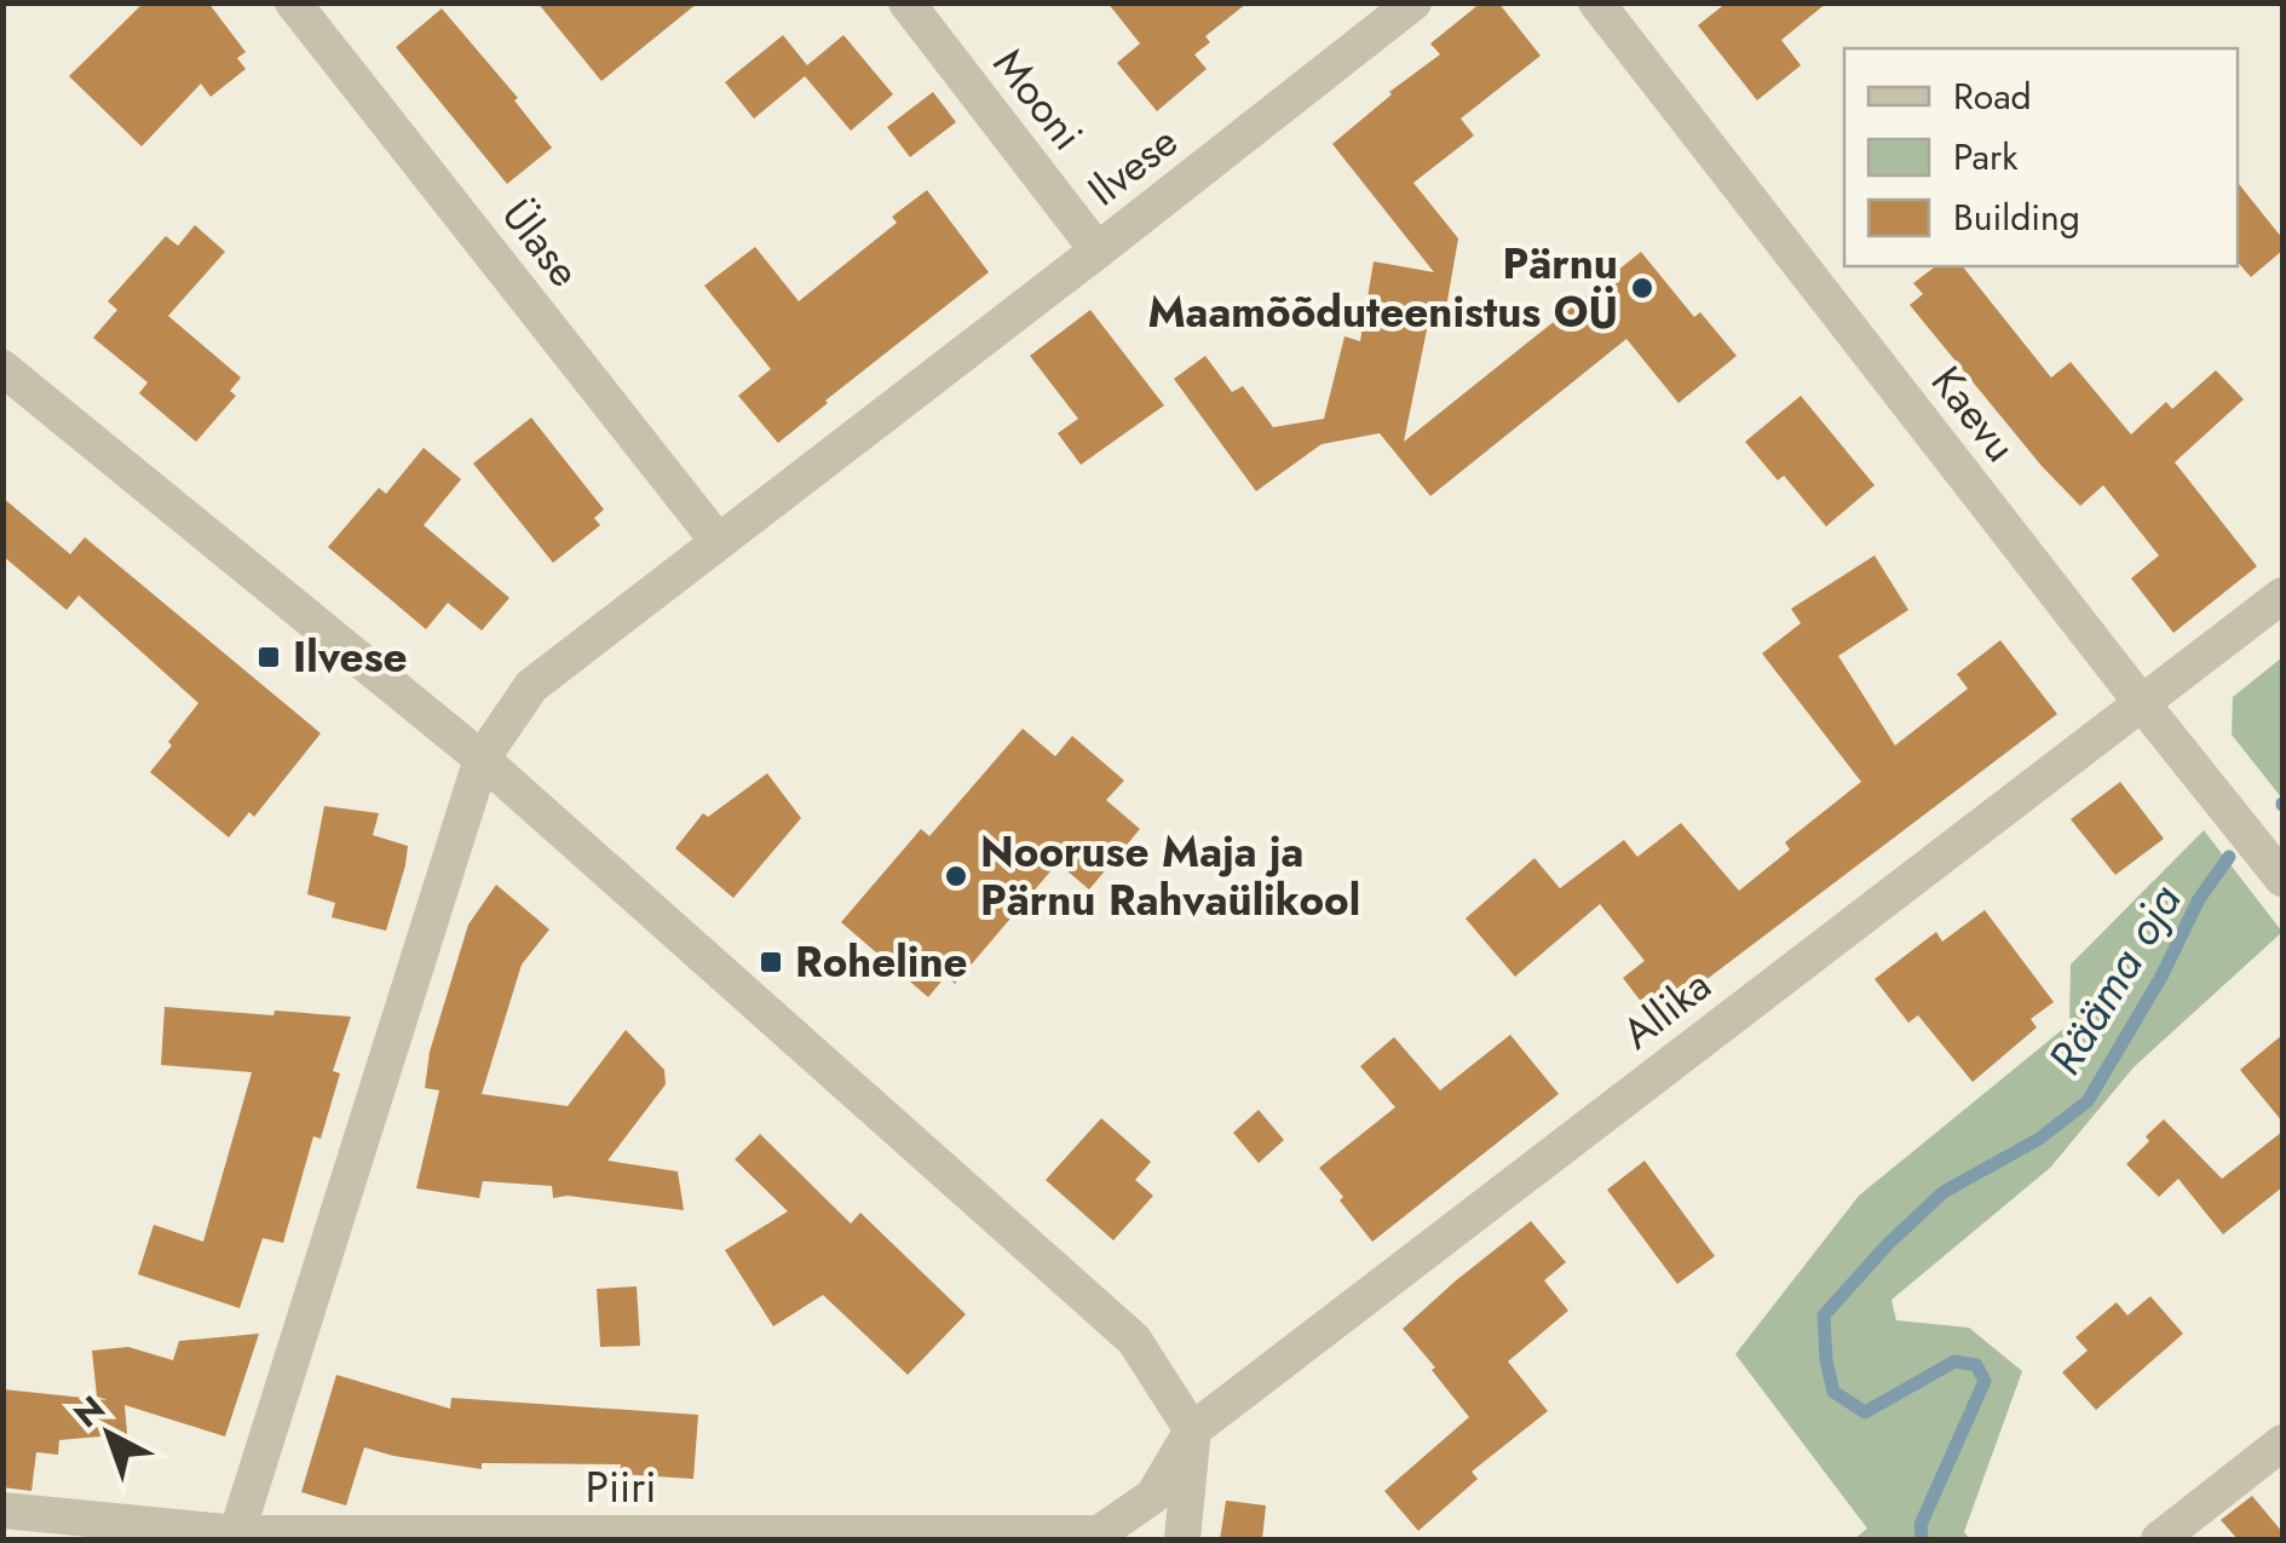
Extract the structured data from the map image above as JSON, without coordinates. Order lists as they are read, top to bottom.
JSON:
{
  "streets": {
    "street": [
      "Mooni",
      "Ilvese",
      "Ülase",
      "Kaevu",
      "Allika",
      "Piiri"
    ]
  },
  "crossings": [
    ["Mooni", "Ilvese"],
    ["Ilvese", "Ülase"],
    ["Ilvese", "Piiri"],
    ["Kaevu", "Allika"],
    ["Allika", "Piiri"]
  ],
  "water": ["Rääma oja"],
  "places": {
    "other": ["Pärnu Maamõõduteenistus OÜ", "Nooruse Maja ja Pärnu Rahvaülikool"],
    "transit": ["Ilvese", "Roheline"]
  },
  "legend": ["Road", "Park", "Building"],
  "north": "top left"
}
